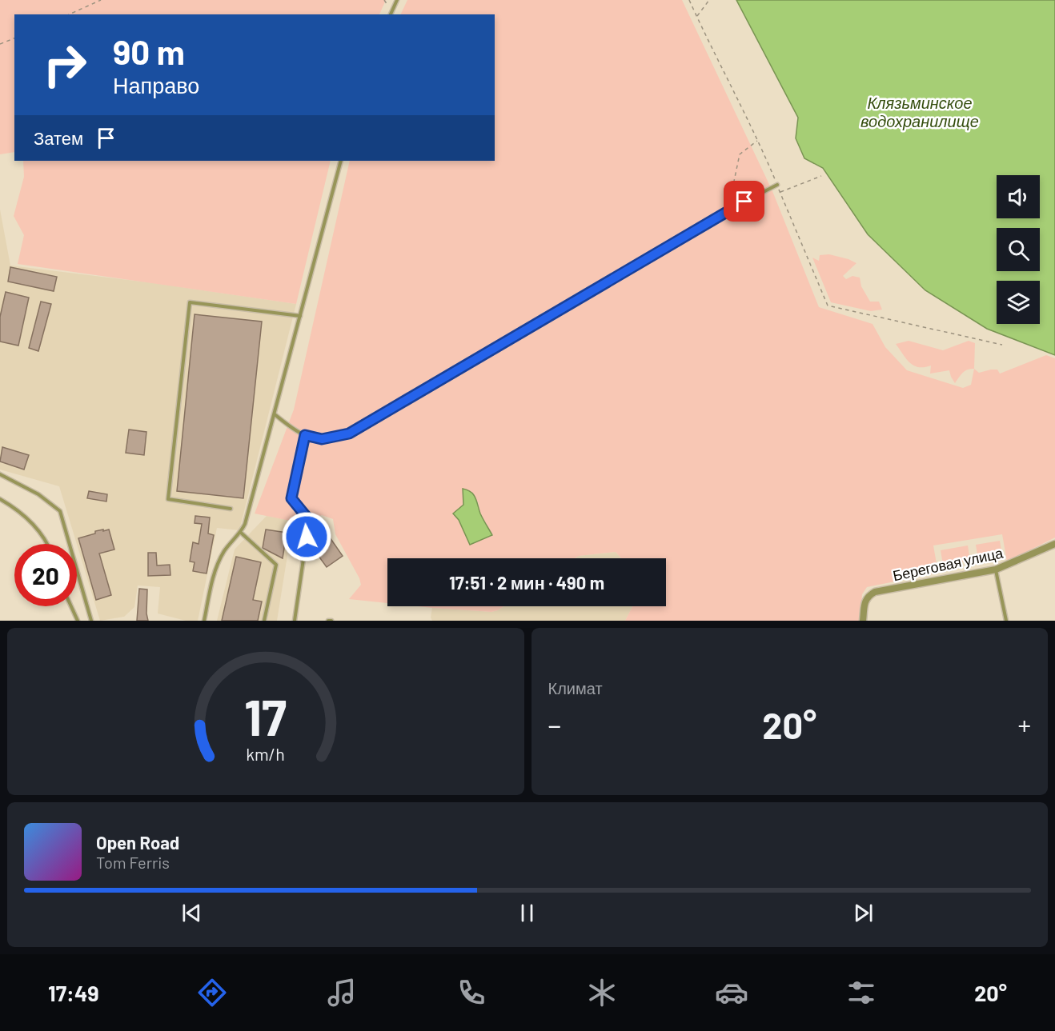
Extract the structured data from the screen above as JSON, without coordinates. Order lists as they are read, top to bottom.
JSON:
{
  "streets": {
    "street": ["Береговая улица"]
  },
  "water": ["Клязьминское водохранилище"],
  "page": {
    "turn": ["90 m", "Направо"],
    "then": "Затем",
    "limit": "20",
    "trip": "17:51 · 2 мин · 490 m",
    "tile": "Климат",
    "heat": ["−", "20°", "+"],
    "song": ["Open Road", "Tom Ferris"],
    "tabs": ["17:49", "20°"],
    "gauge": ["17", "km/h"]
  }
}
